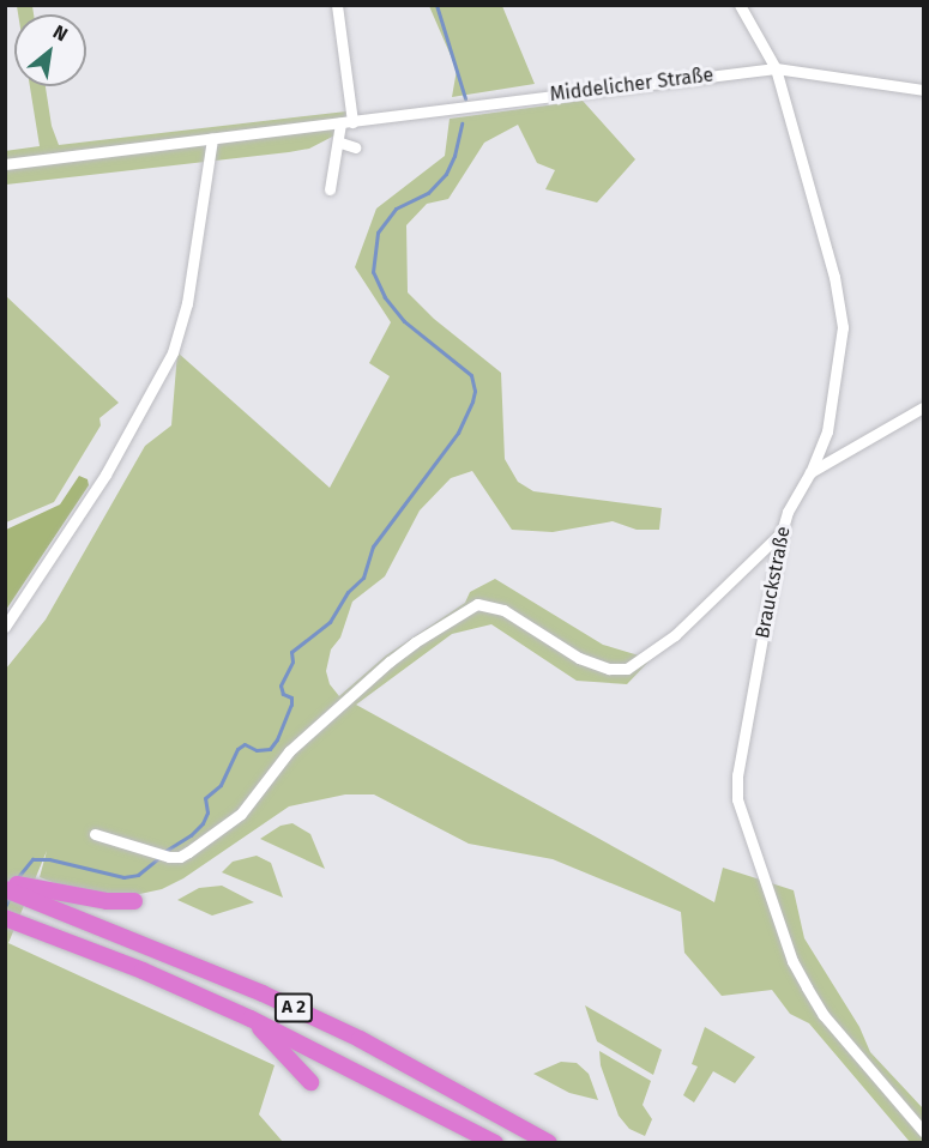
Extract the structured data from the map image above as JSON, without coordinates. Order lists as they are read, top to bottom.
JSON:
{
  "streets": {
    "highway": ["A 2"],
    "street": ["Middelicher Straße", "Brauckstraße"]
  },
  "crossings": [
    ["Middelicher Straße", "Brauckstraße"]
  ],
  "north": "top right"
}
